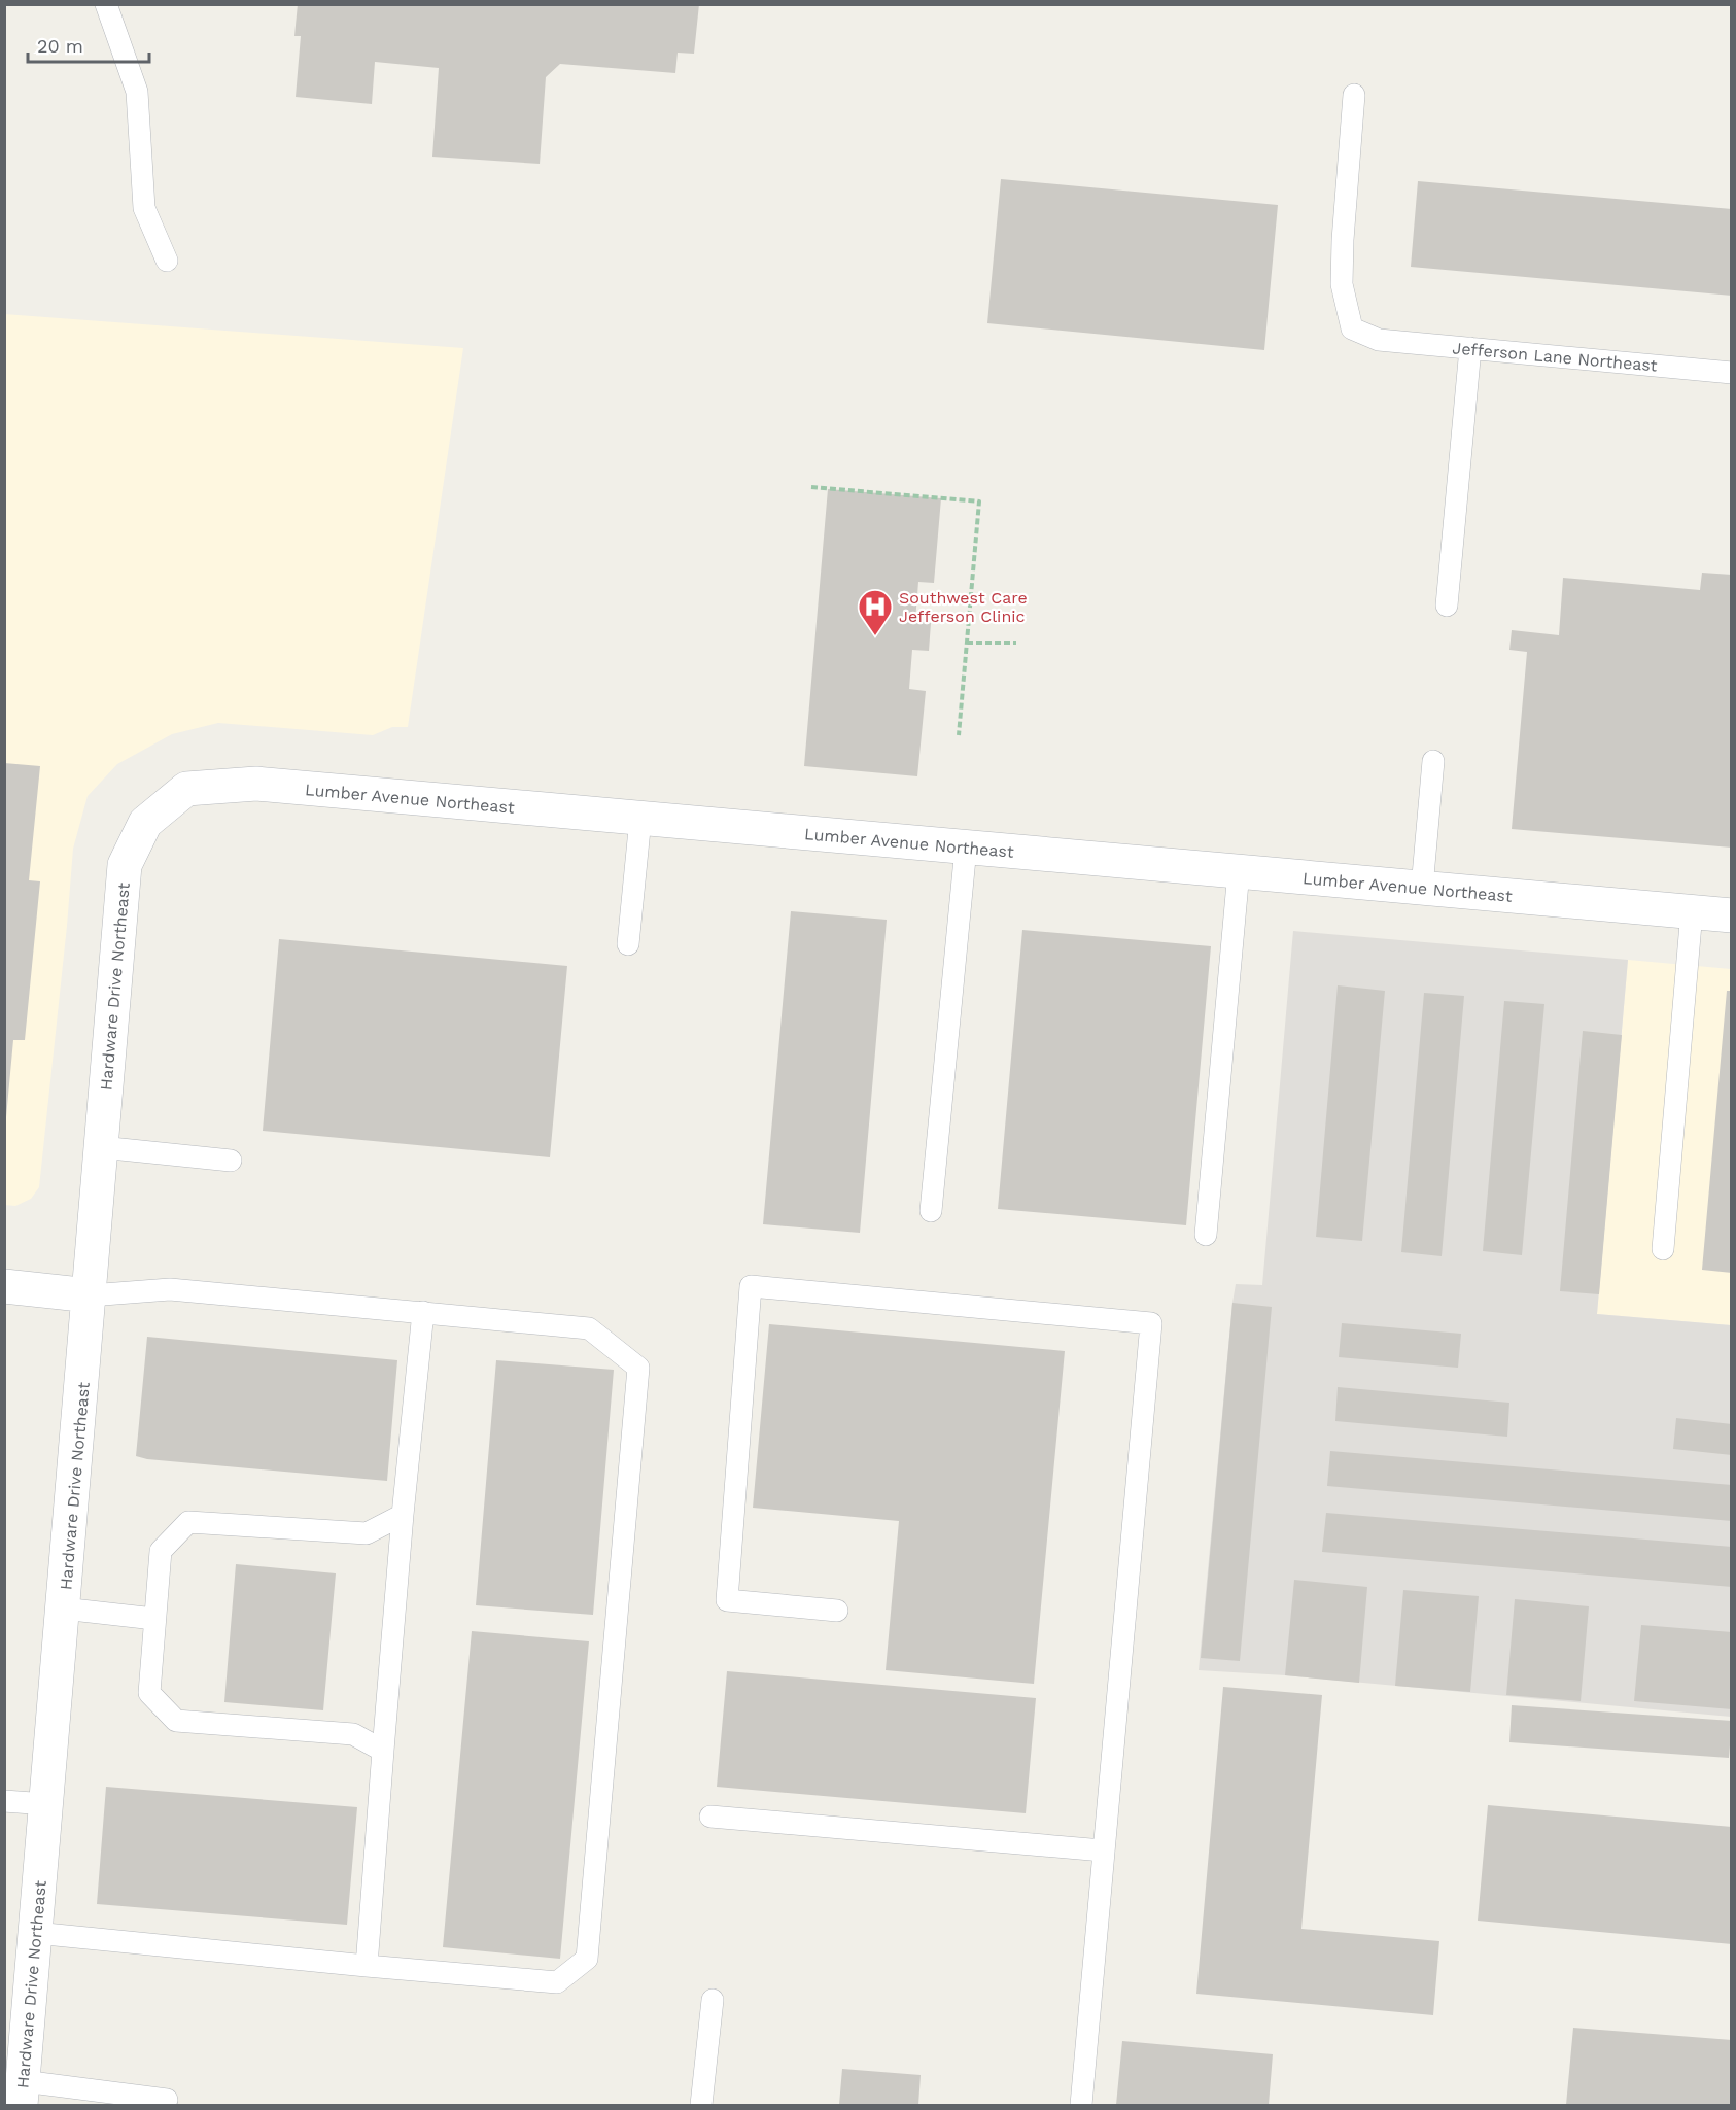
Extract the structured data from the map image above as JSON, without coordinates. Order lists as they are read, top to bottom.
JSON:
{
  "streets": {
    "street": ["Lumber Avenue Northeast", "Hardware Drive Northeast"],
    "lane": ["Jefferson Lane Northeast"]
  },
  "crossings": [
    ["Lumber Avenue Northeast", "Hardware Drive Northeast"]
  ],
  "places": {
    "hospital": ["Southwest Care Jefferson Clinic"]
  },
  "scale_bar": "20 m"
}
